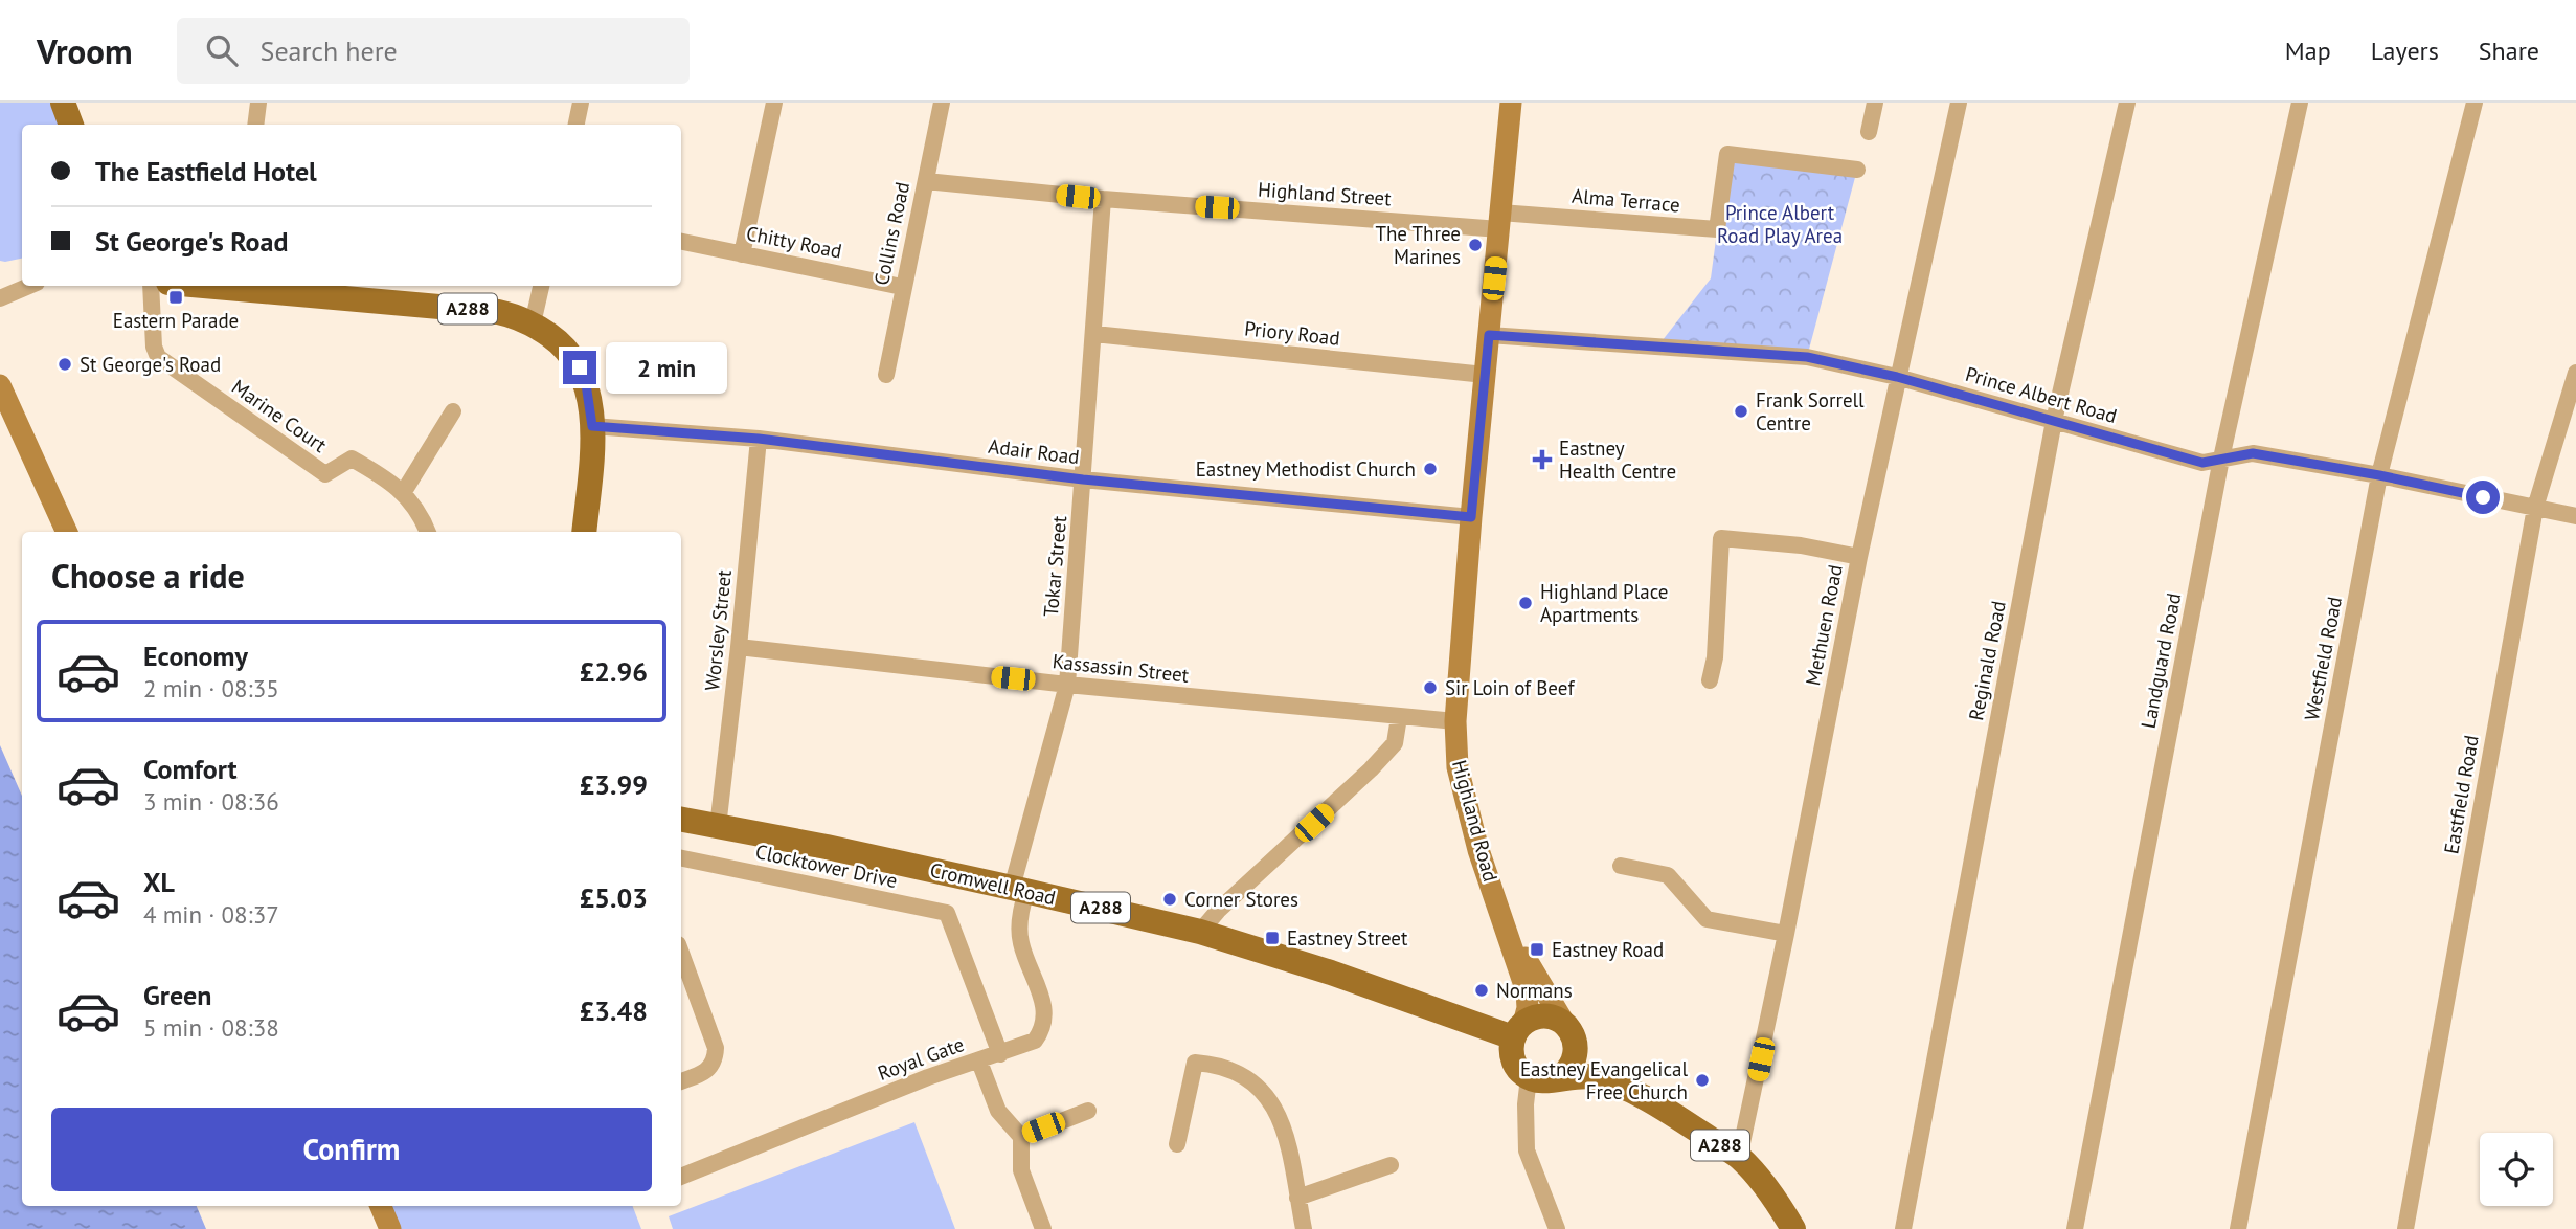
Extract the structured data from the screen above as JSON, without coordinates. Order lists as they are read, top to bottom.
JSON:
{
  "streets": {
    "main road": ["A288", "Highland Road", "Cromwell Road"],
    "street": [
      "Highland Street",
      "Alma Terrace",
      "Collins Road",
      "Chitty Road",
      "Priory Road",
      "Prince Albert Road",
      "Marine Court",
      "Adair Road",
      "Tokar Street",
      "Methuen Road",
      "Worsley Street",
      "Westfield Road",
      "Reginald Road",
      "Landguard Road",
      "Kassassin Street",
      "Eastfield Road",
      "Clocktower Drive",
      "Royal Gate"
    ]
  },
  "crossings": [
    ["Highland Street", "Alma Terrace"],
    ["Highland Street", "Collins Road"],
    ["Highland Street", "Tokar Street"],
    ["Highland Street", "Highland Road"],
    ["Alma Terrace", "Highland Road"],
    ["Collins Road", "Chitty Road"],
    ["A288", "Adair Road"],
    ["A288", "Methuen Road"],
    ["A288", "Highland Road"],
    ["A288", "Cromwell Road"],
    ["Priory Road", "Tokar Street"],
    ["Priory Road", "Highland Road"],
    ["Prince Albert Road", "Methuen Road"],
    ["Prince Albert Road", "Westfield Road"],
    ["Prince Albert Road", "Reginald Road"],
    ["Prince Albert Road", "Landguard Road"],
    ["Prince Albert Road", "Eastfield Road"],
    ["Prince Albert Road", "Highland Road"],
    ["Adair Road", "Tokar Street"],
    ["Adair Road", "Worsley Street"],
    ["Adair Road", "Highland Road"],
    ["Tokar Street", "Kassassin Street"],
    ["Tokar Street", "Cromwell Road"],
    ["Tokar Street", "Royal Gate"],
    ["Worsley Street", "Kassassin Street"],
    ["Worsley Street", "Cromwell Road"],
    ["Kassassin Street", "Highland Road"],
    ["Highland Road", "Cromwell Road"],
    ["Clocktower Drive", "Royal Gate"],
    ["Cromwell Road", "Royal Gate"]
  ],
  "parks": ["Prince Albert Road Play Area"],
  "places": {
    "other": [
      "The Three Marines",
      "St George's Road",
      "Frank Sorrell Centre",
      "Eastney Methodist Church",
      "Highland Place Apartments",
      "Sir Loin of Beef",
      "Corner Stores",
      "Normans",
      "Eastney Evangelical Free Church"
    ],
    "transit": ["Eastern Parade", "Eastney Street", "Eastney Road"],
    "health": ["Eastney Health Centre"]
  },
  "page": {
    "header": "Vroom",
    "search": "Search here",
    "nav": ["Map", "Layers", "Share"],
    "banner": ["The Eastfield Hotel", "St George's Road"],
    "bubble": "2 min",
    "heading": "Choose a ride",
    "list": [
      {
        "name": "Economy",
        "note": "2 min · 08:35",
        "value": "£2.96"
      },
      {
        "name": "Comfort",
        "note": "3 min · 08:36",
        "value": "£3.99"
      },
      {
        "name": "XL",
        "note": "4 min · 08:37",
        "value": "£5.03"
      },
      {
        "name": "Green",
        "note": "5 min · 08:38",
        "value": "£3.48"
      }
    ],
    "buttons": "Confirm"
  }
}
